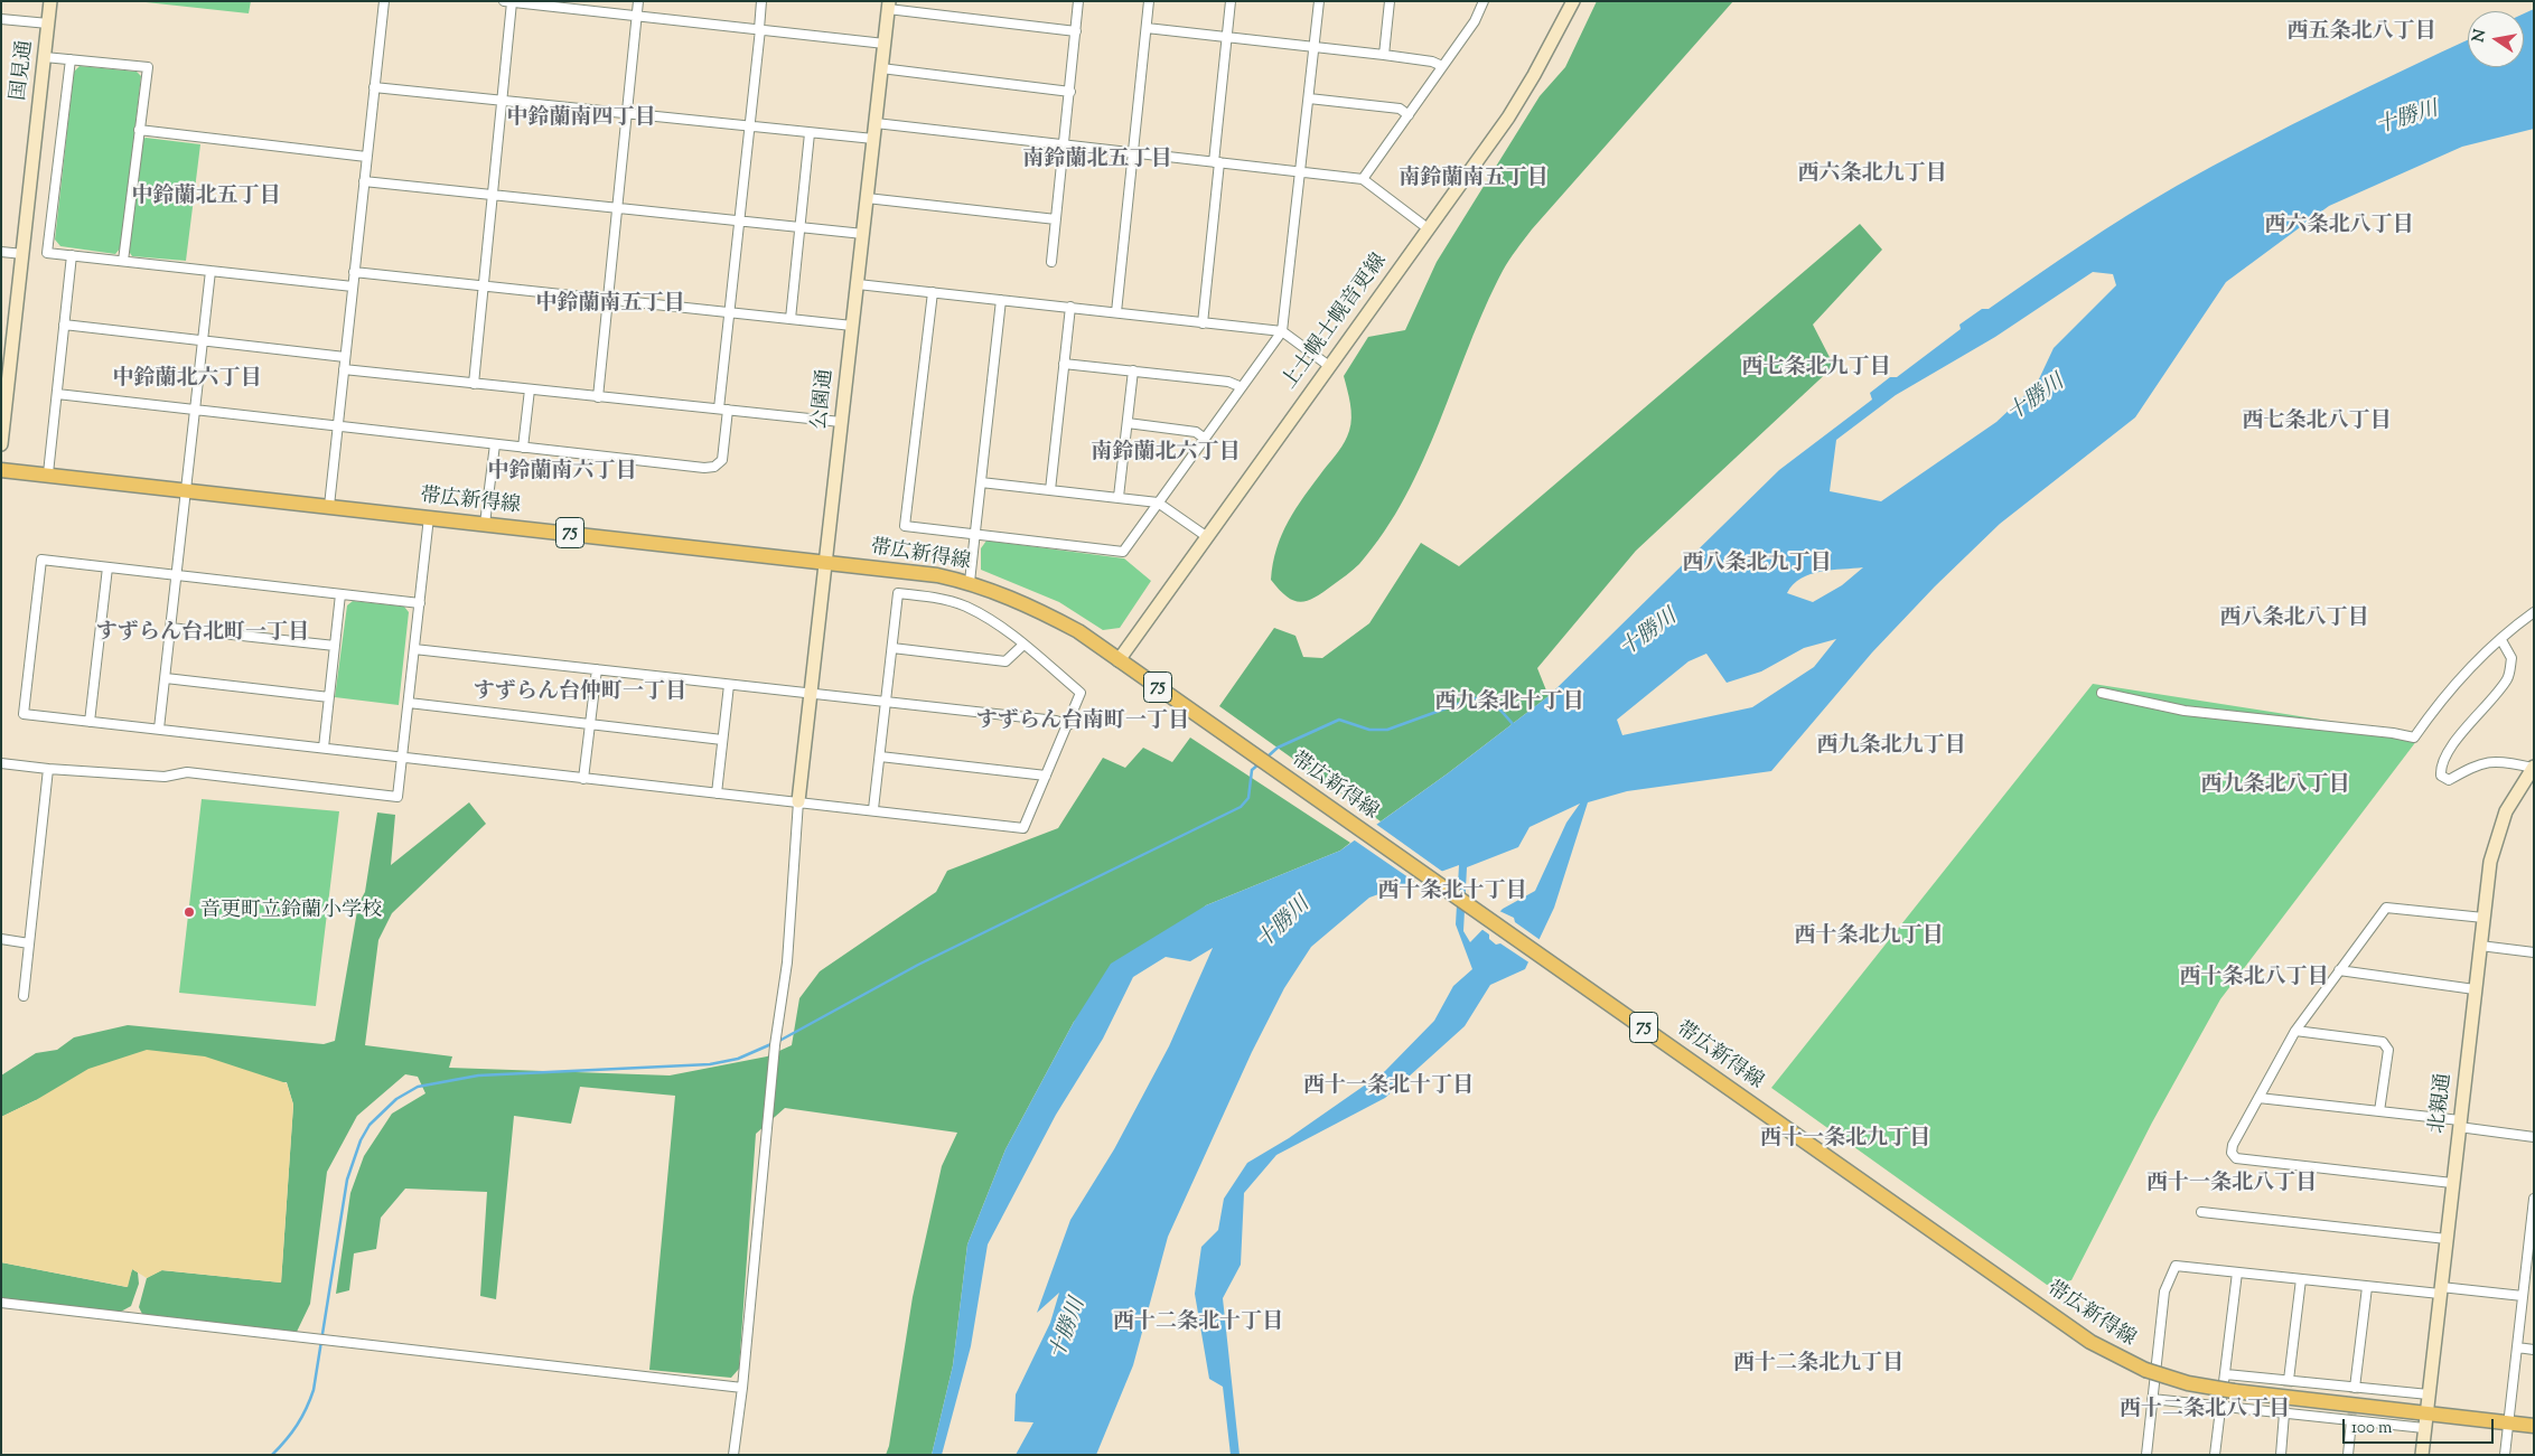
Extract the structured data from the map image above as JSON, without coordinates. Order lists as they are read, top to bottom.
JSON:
{
  "streets": {
    "main road": ["帯広新得線", "75"],
    "street": [
      "国見通",
      "上士幌士幌音更線",
      "公園通",
      "北親通"
    ]
  },
  "crossings": [
    ["上士幌士幌音更線", "帯広新得線"],
    ["公園通", "帯広新得線"],
    ["帯広新得線", "北親通"]
  ],
  "districts": [
    "西五条北八丁目",
    "中鈴蘭南四丁目",
    "南鈴蘭北五丁目",
    "西六条北九丁目",
    "南鈴蘭南五丁目",
    "中鈴蘭北五丁目",
    "西六条北八丁目",
    "中鈴蘭南五丁目",
    "西七条北九丁目",
    "中鈴蘭北六丁目",
    "西七条北八丁目",
    "南鈴蘭北六丁目",
    "中鈴蘭南六丁目",
    "西八条北九丁目",
    "西八条北八丁目",
    "すずらん台北町一丁目",
    "すずらん台仲町一丁目",
    "西九条北十丁目",
    "すずらん台南町一丁目",
    "西九条北九丁目",
    "西九条北八丁目",
    "西十条北十丁目",
    "西十条北九丁目",
    "西十条北八丁目",
    "西十一条北十丁目",
    "西十一条北九丁目",
    "西十一条北八丁目",
    "西十二条北十丁目",
    "西十二条北九丁目",
    "西十二条北八丁目"
  ],
  "water": ["十勝川"],
  "places": ["音更町立鈴蘭小学校"],
  "scale_bar": "100 m",
  "north": "left"
}
